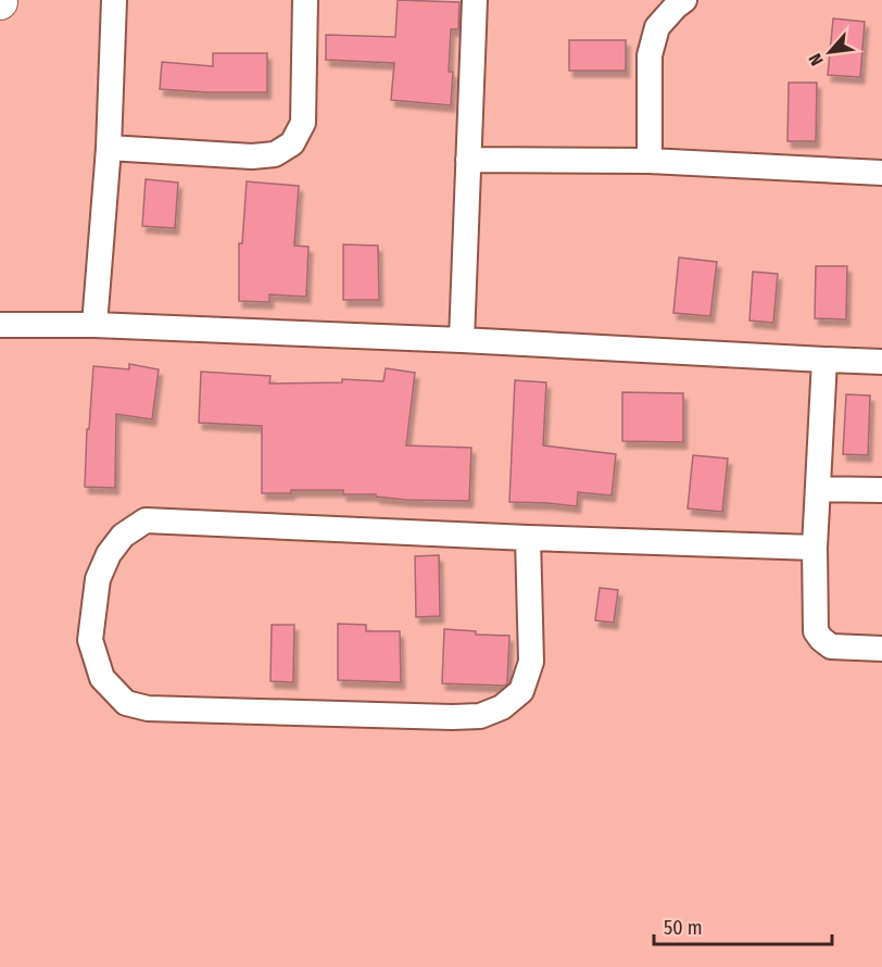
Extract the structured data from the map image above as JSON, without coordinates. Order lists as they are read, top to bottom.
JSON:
{
  "scale_bar": "50 m",
  "north": "bottom left"
}
